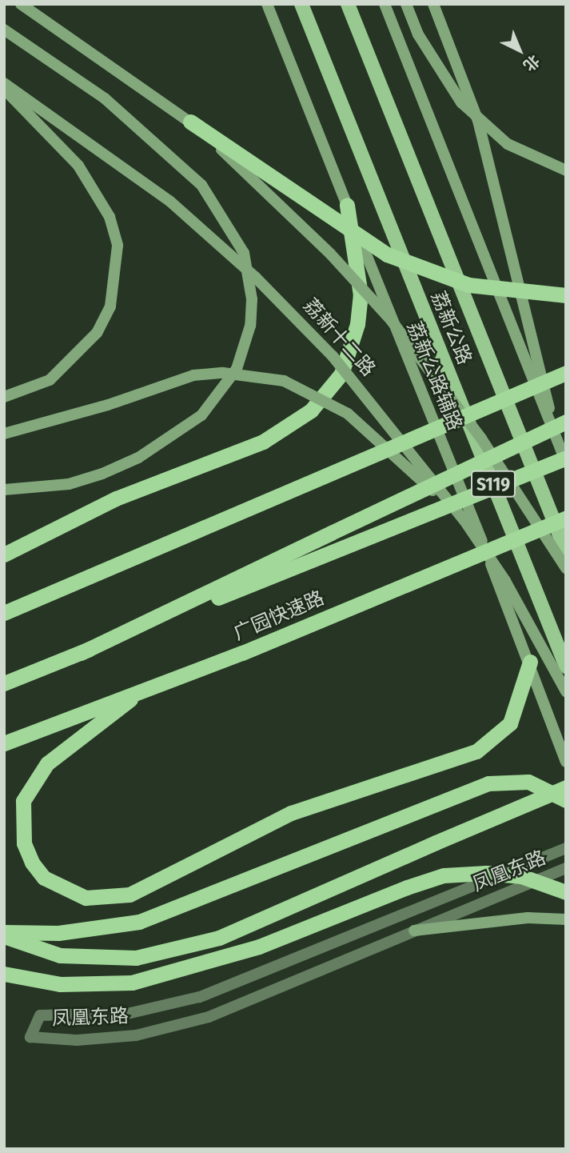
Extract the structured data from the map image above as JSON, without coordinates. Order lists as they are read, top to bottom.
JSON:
{
  "streets": {
    "highway": ["广园快速路"],
    "main road": [
      "荔新公路",
      "荔新十二路",
      "荔新公路辅路",
      "S119"
    ],
    "street": ["凤凰东路"]
  },
  "north": "bottom right"
}
